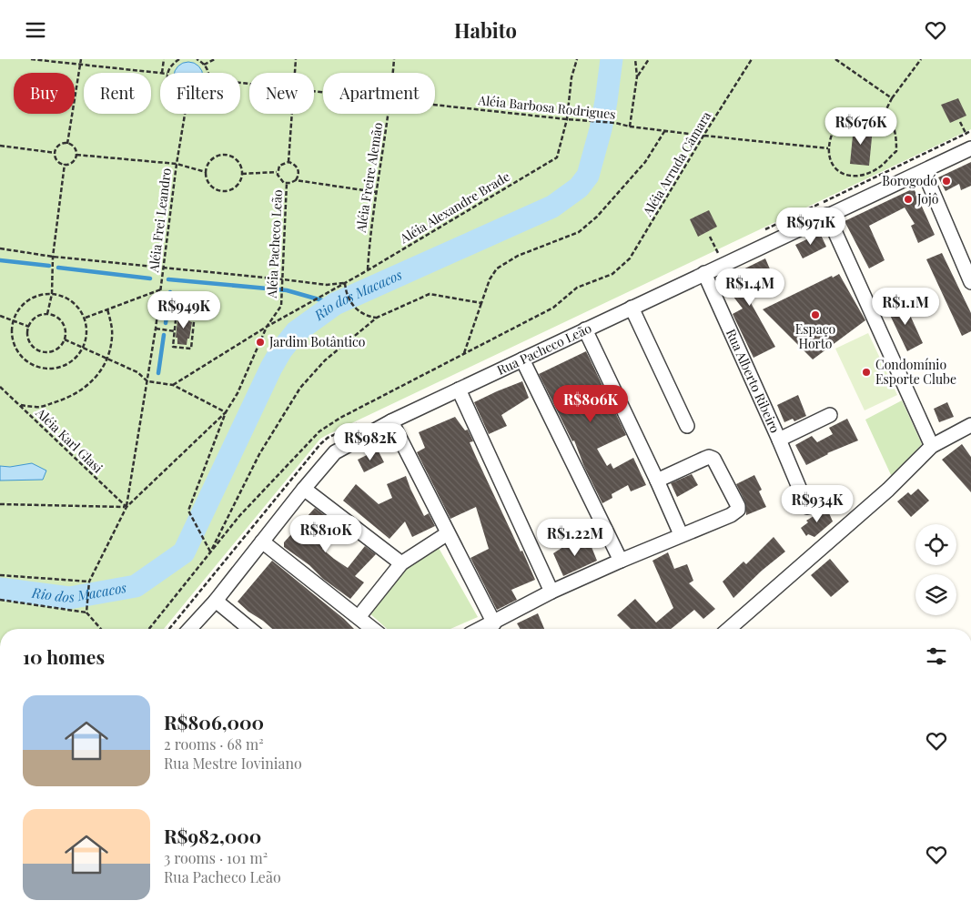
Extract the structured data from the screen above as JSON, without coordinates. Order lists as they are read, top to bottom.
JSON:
{
  "streets": {
    "street": ["Rua Pacheco Leão", "Rua Alberto Ribeiro"],
    "path": [
      "Aléia Barbosa Rodrigues",
      "Aléia Arruda Câmara",
      "Aléia Freire Alemão",
      "Aléia Alexandre Brade",
      "Aléia Frei Leandro",
      "Aléia Pacheco Leão",
      "Aléia Karl Glasi"
    ]
  },
  "crossings": [
    ["Aléia Barbosa Rodrigues", "Aléia Arruda Câmara"],
    ["Aléia Barbosa Rodrigues", "Aléia Alexandre Brade"],
    ["Aléia Freire Alemão", "Aléia Alexandre Brade"],
    ["Aléia Alexandre Brade", "Aléia Pacheco Leão"],
    ["Aléia Frei Leandro", "Aléia Karl Glasi"],
    ["Rua Pacheco Leão", "Rua Alberto Ribeiro"]
  ],
  "water": ["Rio dos Macacos"],
  "places": [
    "Borogodó",
    "Jojô",
    "Espaço Horto",
    "Jardim Botântico",
    "Condomínio Esporte Clube"
  ],
  "page": {
    "header": "Habito",
    "chip": [
      "Buy",
      "Rent",
      "Filters",
      "New",
      "Apartment"
    ],
    "price": [
      "R$676K",
      "R$971K",
      "R$1.4M",
      "R$1.1M",
      "R$949K",
      "R$806K",
      "R$982K",
      "R$934K",
      "R$810K",
      "R$1.22M"
    ],
    "heading": "10 homes",
    "list": [
      {
        "name": "R$806,000",
        "note": "2 rooms · 68 m² · Rua Mestre Ioviniano"
      },
      {
        "name": "R$982,000",
        "note": "3 rooms · 101 m² · Rua Pacheco Leão"
      }
    ]
  }
}
